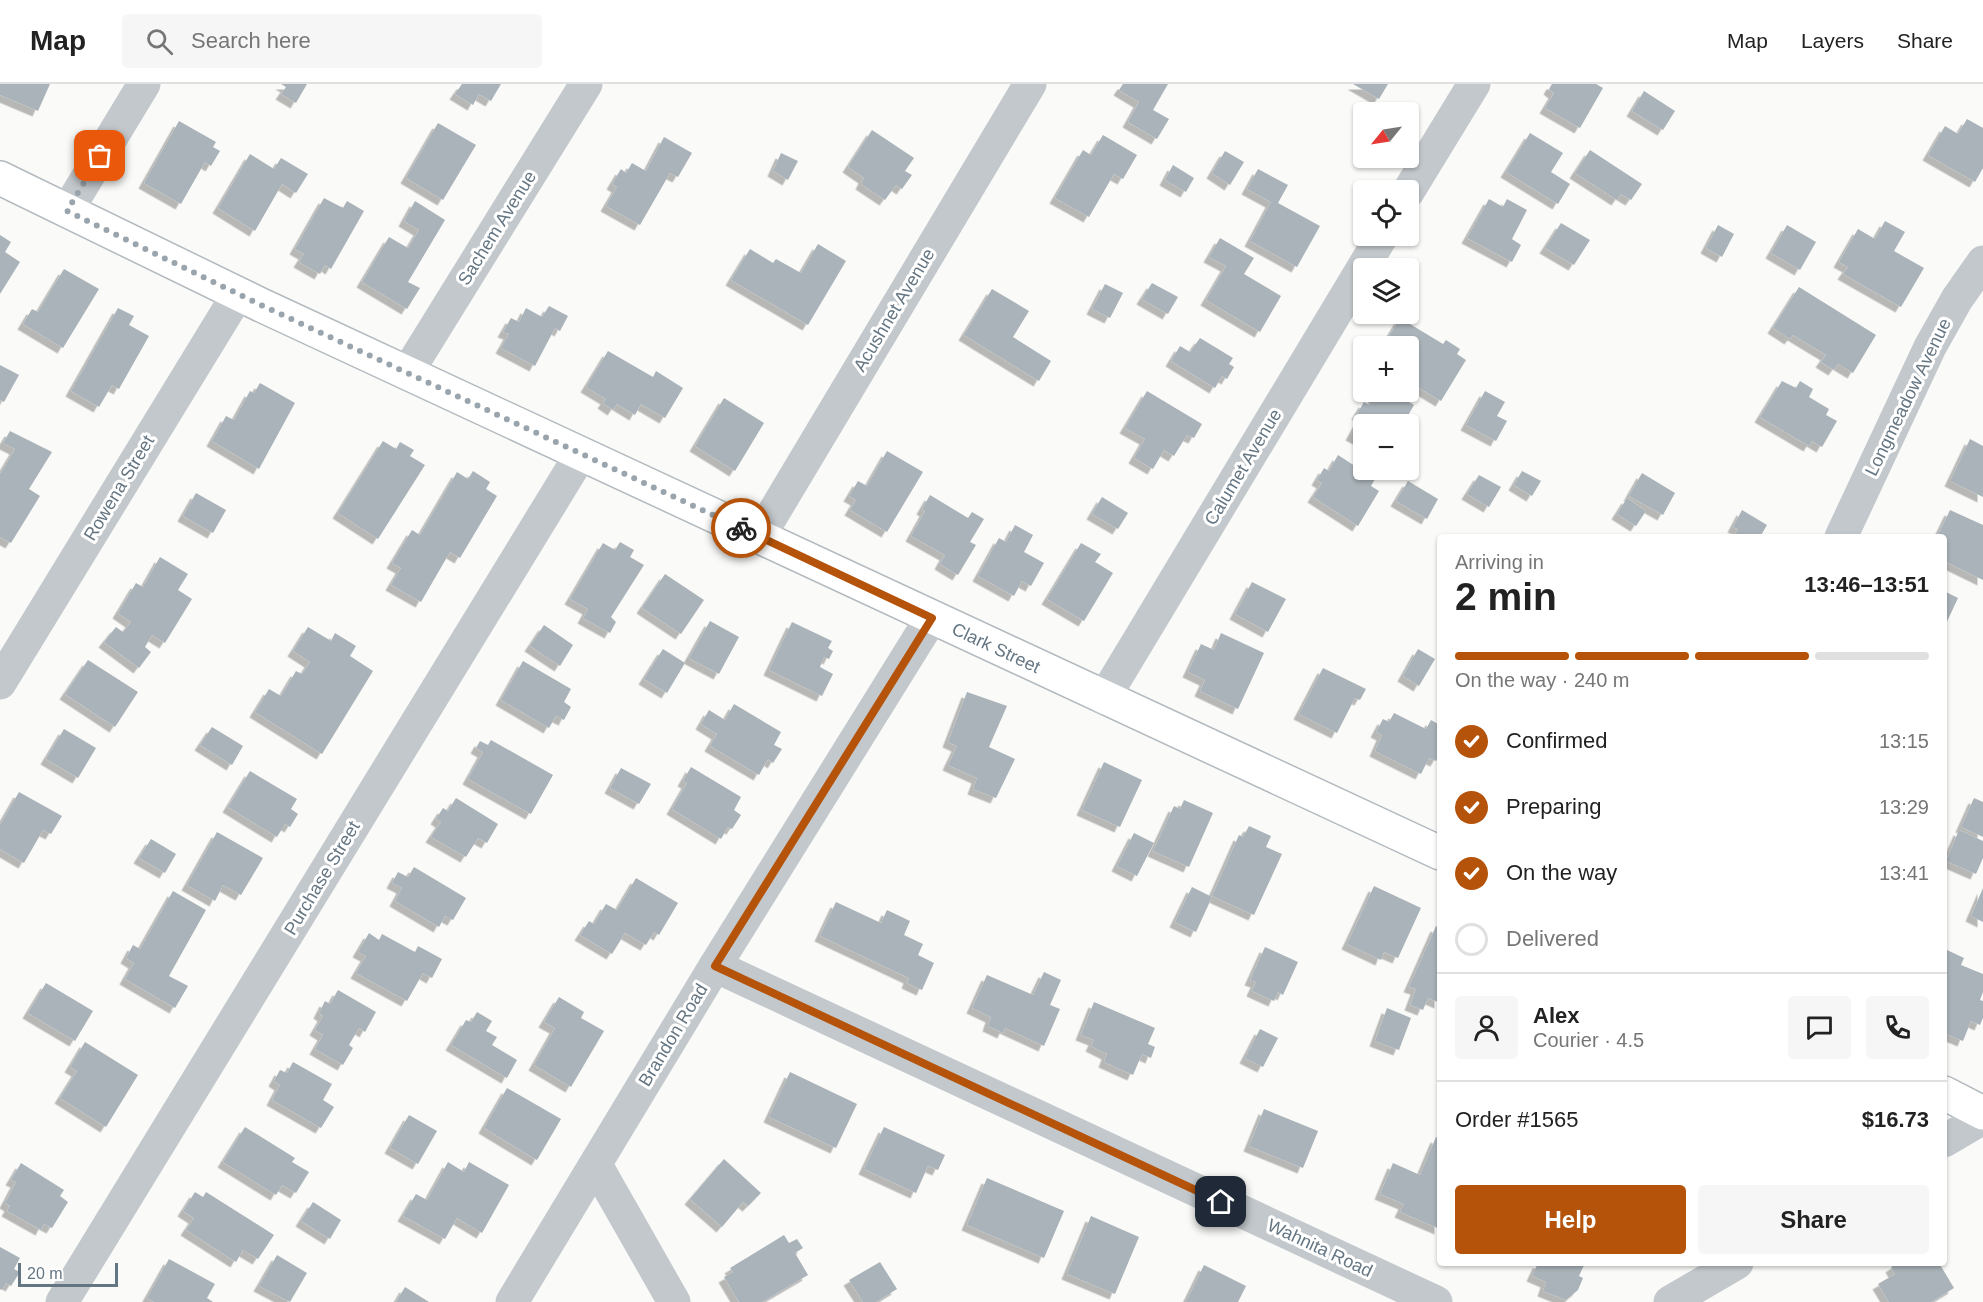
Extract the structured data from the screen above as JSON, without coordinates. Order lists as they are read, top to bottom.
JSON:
{
  "streets": {
    "street": [
      "Sachem Avenue",
      "Acushnet Avenue",
      "Longmeadow Avenue",
      "Calumet Avenue",
      "Rowena Street",
      "Clark Street",
      "Purchase Street",
      "Brandon Road",
      "Wahnita Road"
    ]
  },
  "crossings": [
    ["Sachem Avenue", "Clark Street"],
    ["Acushnet Avenue", "Clark Street"],
    ["Calumet Avenue", "Clark Street"],
    ["Rowena Street", "Clark Street"],
    ["Clark Street", "Purchase Street"],
    ["Clark Street", "Brandon Road"],
    ["Brandon Road", "Wahnita Road"]
  ],
  "scale_bar": "20 m",
  "north": "bottom left",
  "page": {
    "header": "Map",
    "search": "Search here",
    "nav": ["Map", "Layers", "Share"],
    "map_buttons": ["+", "−"],
    "heading": ["2 min", "Arriving in", "13:46–13:51"],
    "panel": [
      "Alex",
      "Courier · 4.5",
      "Order #1565",
      "$16.73"
    ],
    "bar": "On the way · 240 m",
    "list": [
      ["Confirmed", "13:15"],
      ["Preparing", "13:29"],
      ["On the way", "13:41"],
      "Delivered"
    ],
    "buttons": ["Help", "Share"],
    "scale": "20 m"
  }
}
